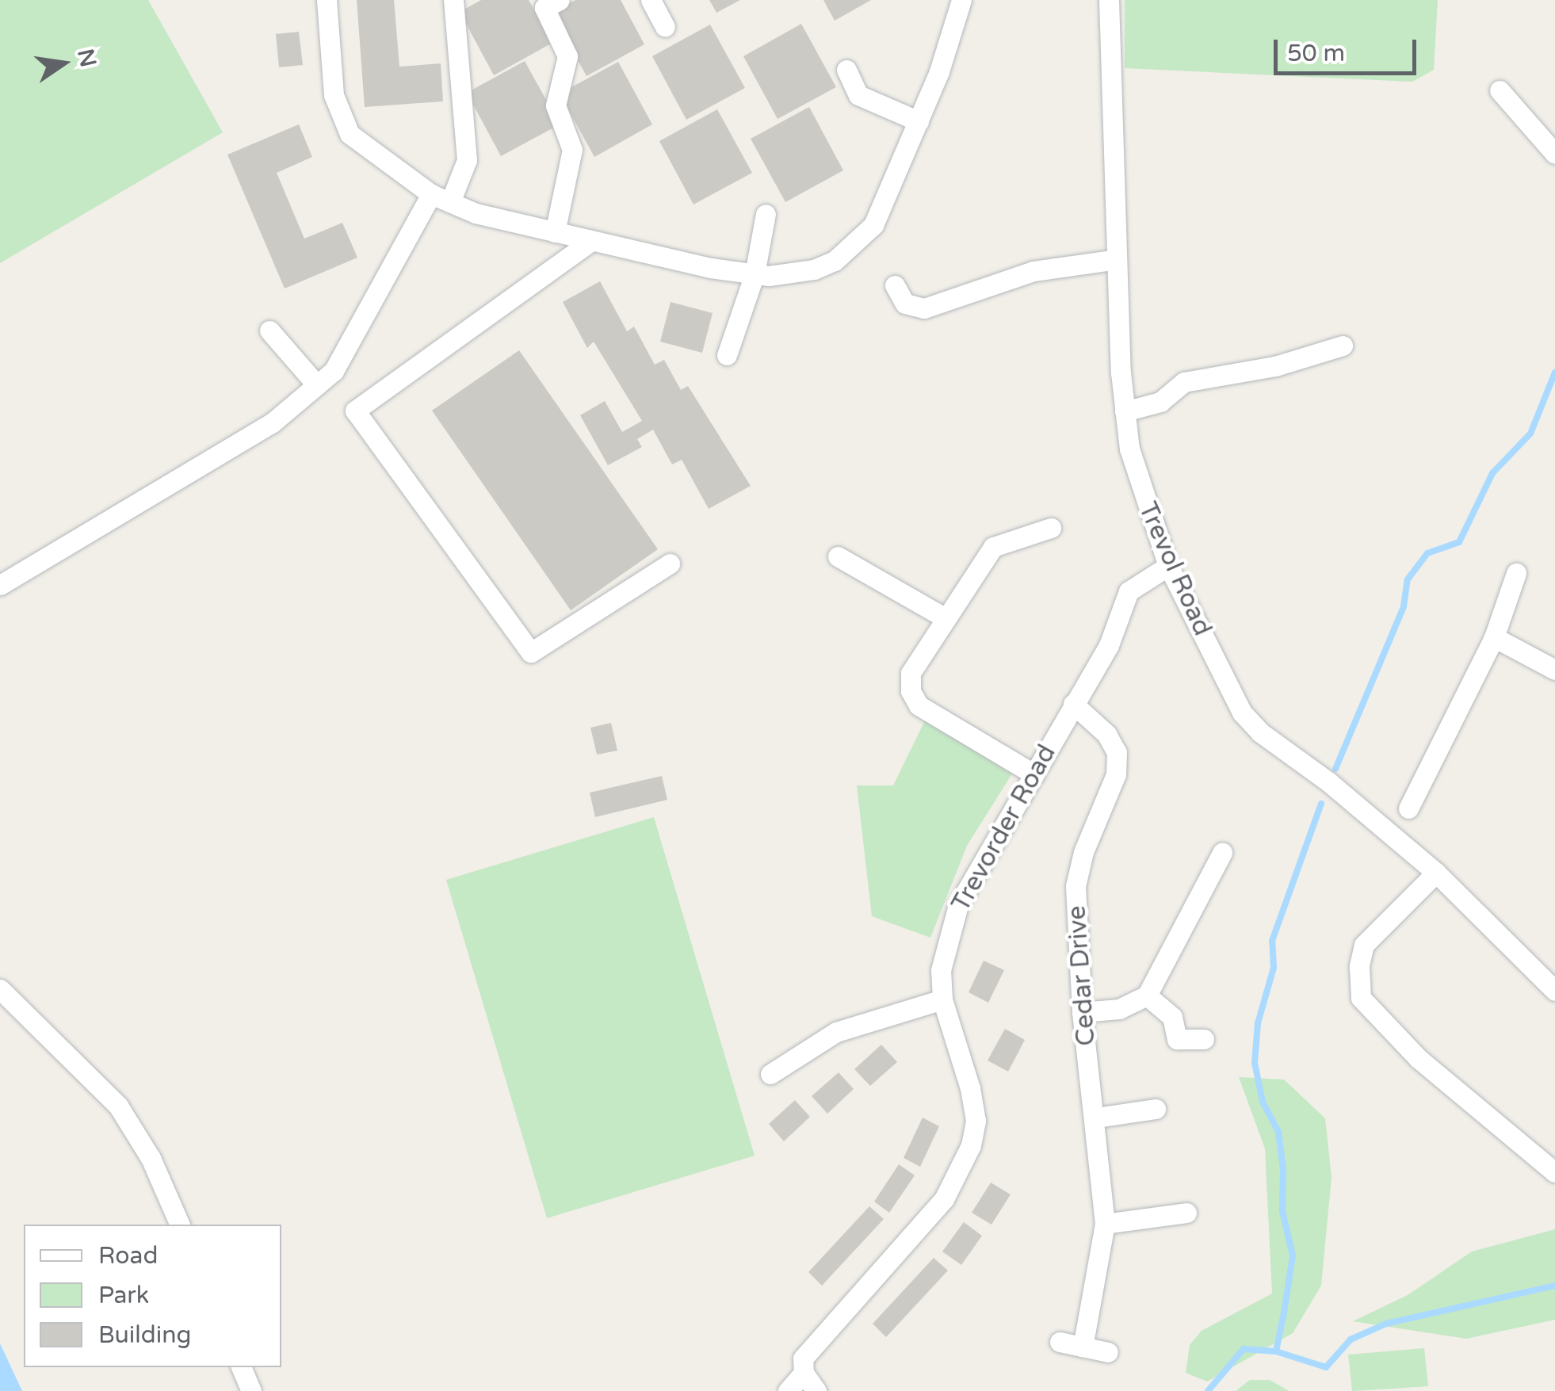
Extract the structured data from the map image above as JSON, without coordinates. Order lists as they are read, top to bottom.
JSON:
{
  "streets": {
    "street": ["Trevol Road", "Trevorder Road", "Cedar Drive"]
  },
  "crossings": [
    ["Trevol Road", "Trevorder Road"],
    ["Trevorder Road", "Cedar Drive"]
  ],
  "legend": ["Road", "Park", "Building"],
  "scale_bar": "50 m",
  "north": "right"
}
